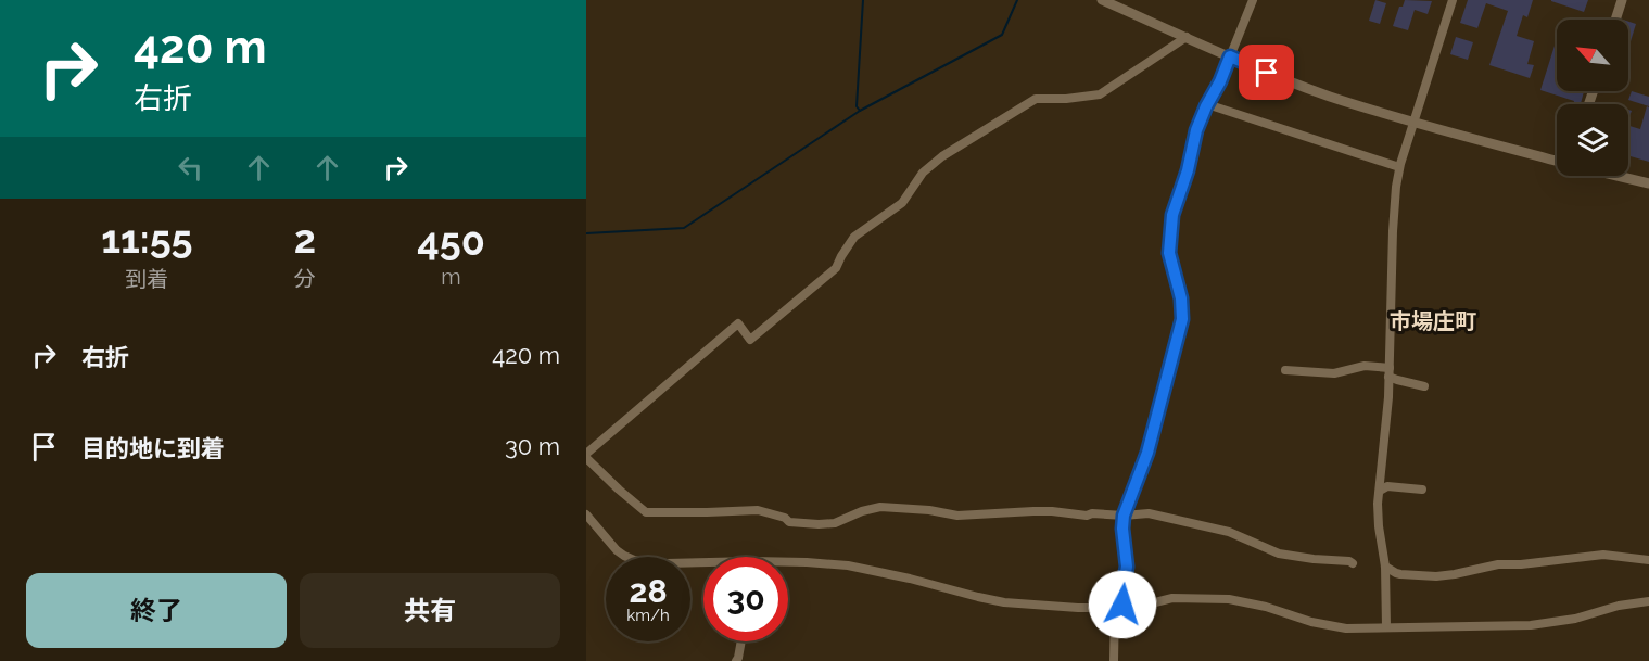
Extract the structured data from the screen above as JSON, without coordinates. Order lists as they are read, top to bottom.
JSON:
{
  "districts": ["市場庄町"],
  "north": "top left",
  "page": {
    "turn": ["420 m", "右折"],
    "eta": [
      "11:55",
      "到着",
      "2",
      "分",
      "450",
      "m"
    ],
    "list": [
      {
        "name": "右折",
        "value": "420 m"
      },
      {
        "name": "目的地に到着",
        "value": "30 m"
      }
    ],
    "speed": "28 km/h",
    "limit": "30",
    "buttons": ["終了", "共有"]
  }
}
